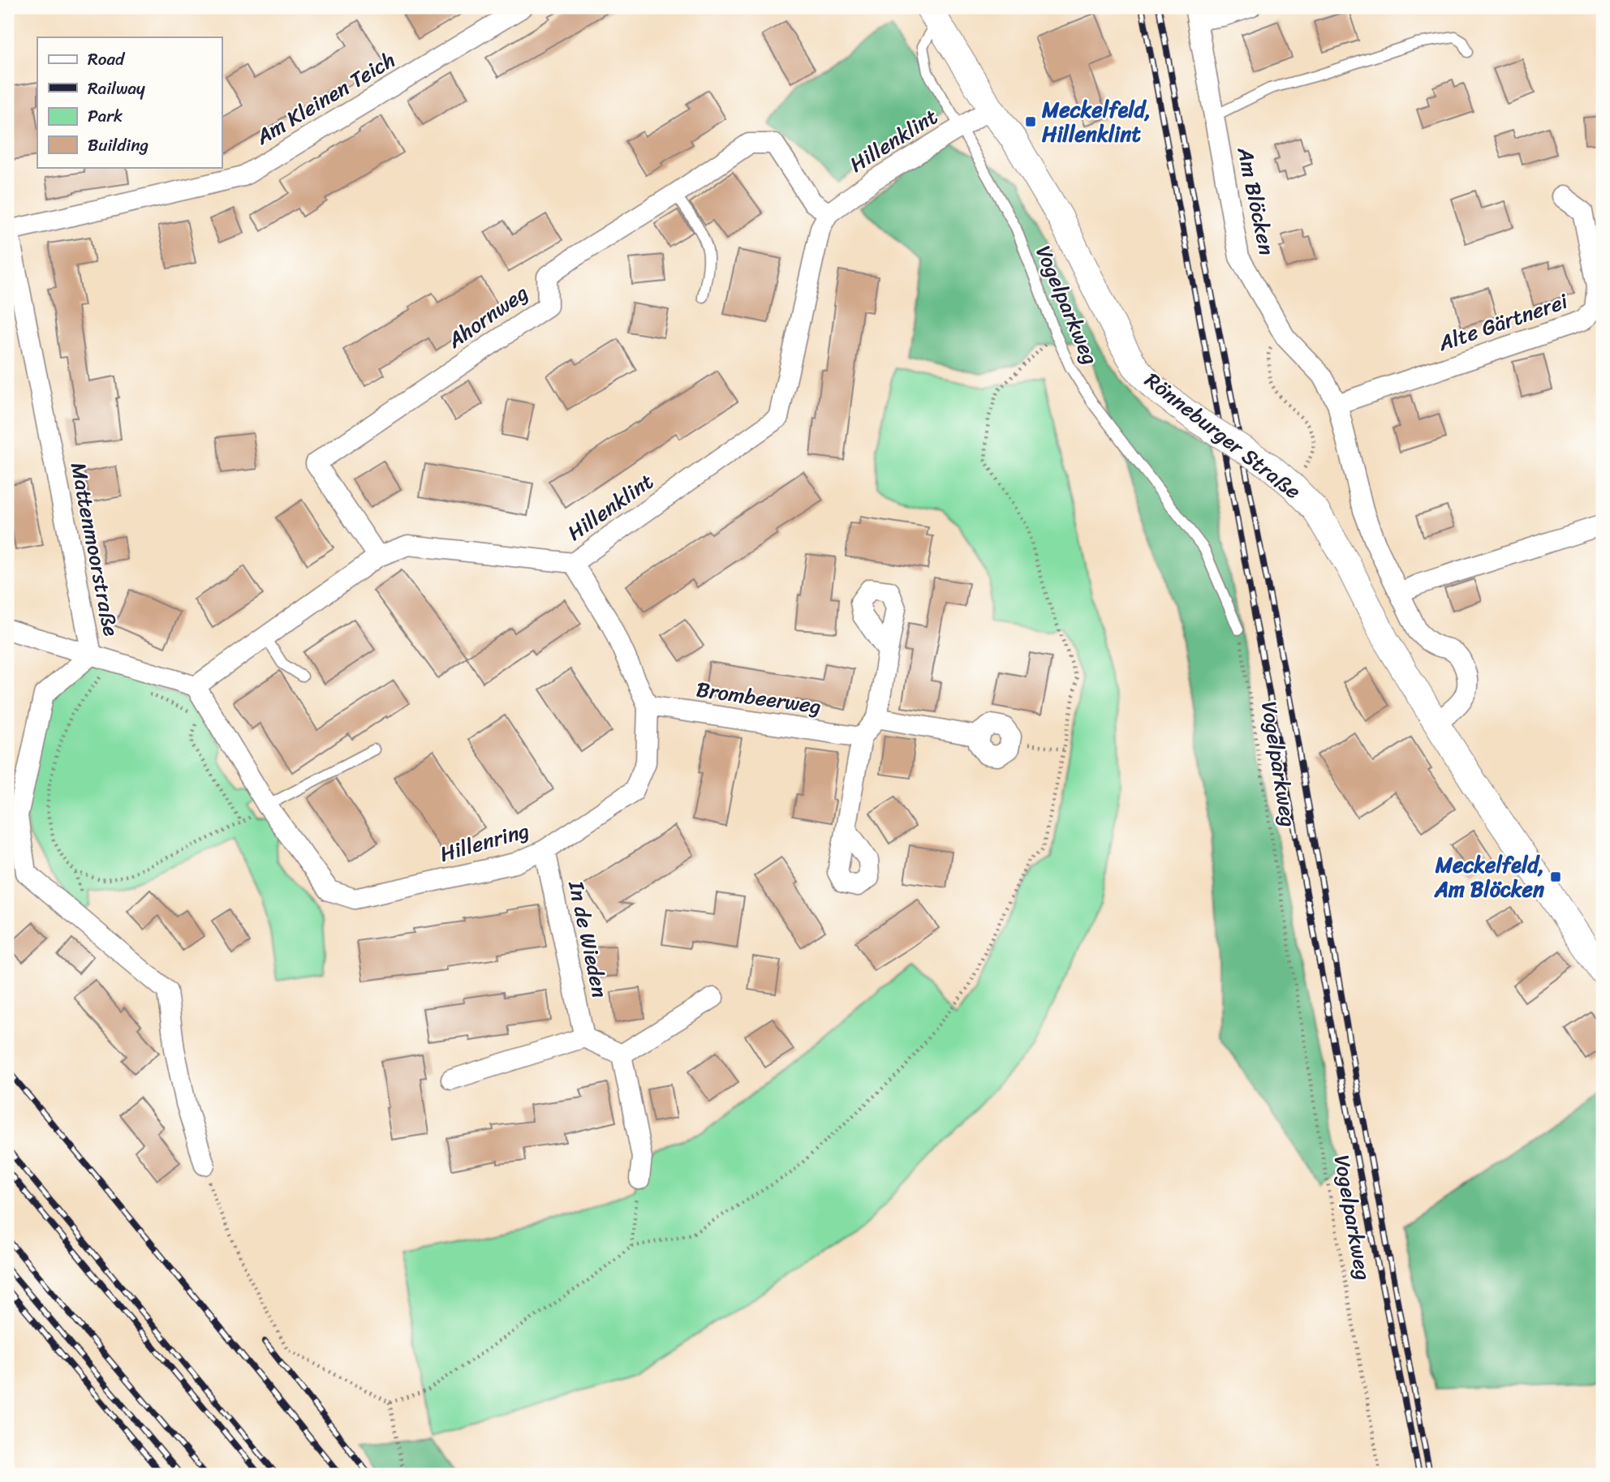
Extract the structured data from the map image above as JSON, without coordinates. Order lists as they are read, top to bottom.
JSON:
{
  "streets": {
    "street": [
      "Am Kleinen Teich",
      "Hillenklint",
      "Am Blöcken",
      "Ahornweg",
      "Alte Gärtnerei",
      "Rönneburger Straße",
      "Mattenmoorstraße",
      "Brombeerweg",
      "Hillenring",
      "In de Wieden"
    ],
    "lane": ["Vogelparkweg"]
  },
  "crossings": [
    ["Am Kleinen Teich", "Mattenmoorstraße"],
    ["Hillenklint", "Vogelparkweg"],
    ["Hillenklint", "Ahornweg"],
    ["Hillenklint", "Rönneburger Straße"],
    ["Hillenklint", "Hillenring"],
    ["Am Blöcken", "Alte Gärtnerei"],
    ["Am Blöcken", "Rönneburger Straße"],
    ["Vogelparkweg", "Rönneburger Straße"],
    ["Brombeerweg", "Hillenring"],
    ["Hillenring", "In de Wieden"]
  ],
  "places": {
    "transit": ["Meckelfeld, Hillenklint", "Meckelfeld, Am Blöcken"]
  },
  "legend": [
    "Road",
    "Railway",
    "Park",
    "Building"
  ]
}
